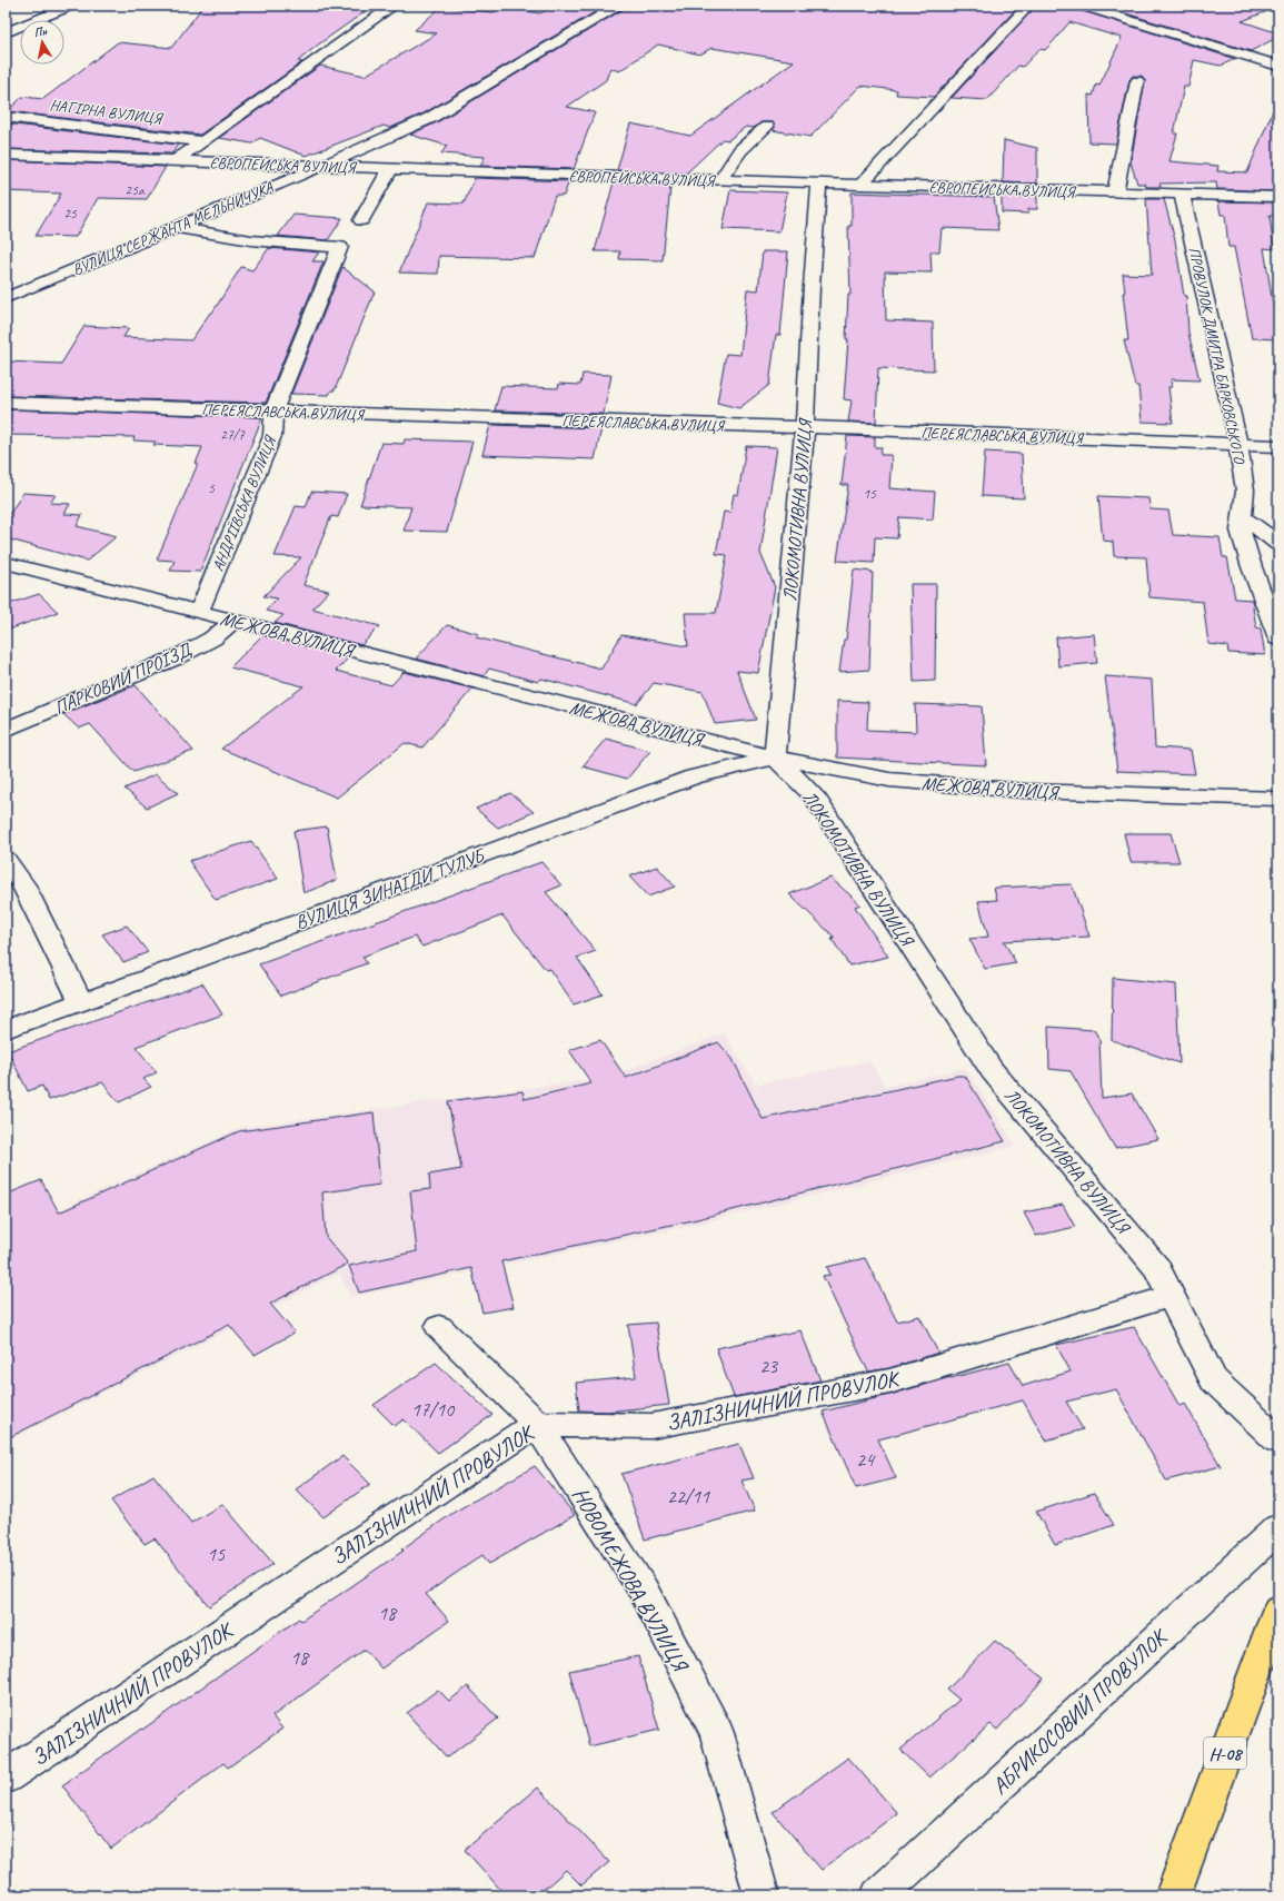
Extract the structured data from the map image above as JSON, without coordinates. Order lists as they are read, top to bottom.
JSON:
{
  "streets": {
    "main road": ["Н-08"],
    "street": [
      "НАГІРНА ВУЛИЦЯ",
      "ЄВРОПЕЙСЬКА ВУЛИЦЯ",
      "ВУЛИЦЯ СЕРЖАНТА МЕЛЬНИЧУКА",
      "ПРОВУЛОК ДМИТРА БАРКОВСЬКОГО",
      "ПЕРЕЯСЛАВСЬКА ВУЛИЦЯ",
      "АНДРІЇВСЬКА ВУЛИЦЯ",
      "ЛОКОМОТИВНА ВУЛИЦЯ",
      "МЕЖОВА ВУЛИЦЯ",
      "ПАРКОВИЙ ПРОЇЗД",
      "ВУЛИЦЯ ЗИНАЇДИ ТУЛУБ",
      "ЗАЛІЗНИЧНИЙ ПРОВУЛОК",
      "НОВОМЕЖОВА ВУЛИЦЯ",
      "АБРИКОСОВИЙ ПРОВУЛОК"
    ]
  },
  "crossings": [
    ["ЄВРОПЕЙСЬКА ВУЛИЦЯ", "ВУЛИЦЯ СЕРЖАНТА МЕЛЬНИЧУКА"],
    ["ЄВРОПЕЙСЬКА ВУЛИЦЯ", "ПРОВУЛОК ДМИТРА БАРКОВСЬКОГО"],
    ["ЄВРОПЕЙСЬКА ВУЛИЦЯ", "ЛОКОМОТИВНА ВУЛИЦЯ"],
    ["ВУЛИЦЯ СЕРЖАНТА МЕЛЬНИЧУКА", "АНДРІЇВСЬКА ВУЛИЦЯ"],
    ["ПРОВУЛОК ДМИТРА БАРКОВСЬКОГО", "ПЕРЕЯСЛАВСЬКА ВУЛИЦЯ"],
    ["ПЕРЕЯСЛАВСЬКА ВУЛИЦЯ", "АНДРІЇВСЬКА ВУЛИЦЯ"],
    ["ПЕРЕЯСЛАВСЬКА ВУЛИЦЯ", "ЛОКОМОТИВНА ВУЛИЦЯ"],
    ["АНДРІЇВСЬКА ВУЛИЦЯ", "МЕЖОВА ВУЛИЦЯ"],
    ["ЛОКОМОТИВНА ВУЛИЦЯ", "МЕЖОВА ВУЛИЦЯ"],
    ["ЛОКОМОТИВНА ВУЛИЦЯ", "ВУЛИЦЯ ЗИНАЇДИ ТУЛУБ"],
    ["ЛОКОМОТИВНА ВУЛИЦЯ", "ЗАЛІЗНИЧНИЙ ПРОВУЛОК"],
    ["МЕЖОВА ВУЛИЦЯ", "ПАРКОВИЙ ПРОЇЗД"],
    ["МЕЖОВА ВУЛИЦЯ", "ВУЛИЦЯ ЗИНАЇДИ ТУЛУБ"],
    ["ЗАЛІЗНИЧНИЙ ПРОВУЛОК", "НОВОМЕЖОВА ВУЛИЦЯ"]
  ],
  "house_numbers": [
    "25а",
    "25",
    "27/7",
    "5",
    "15",
    "23",
    "17/10",
    "24",
    "22/11",
    "15",
    "18",
    "18"
  ],
  "north": "top"
}
